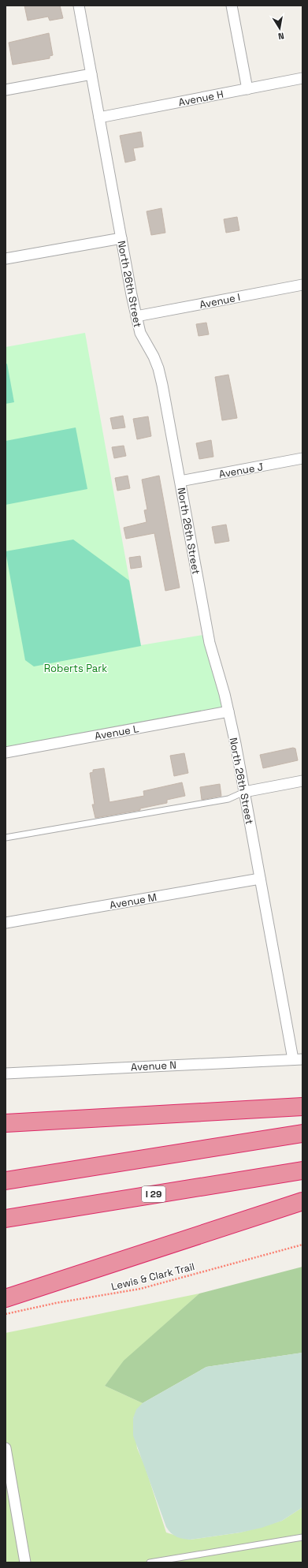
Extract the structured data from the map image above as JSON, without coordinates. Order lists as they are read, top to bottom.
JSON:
{
  "streets": {
    "highway": ["I 29"],
    "street": [
      "Avenue H",
      "North 26th Street",
      "Avenue I",
      "Avenue J",
      "Avenue L",
      "Avenue M",
      "Avenue N"
    ],
    "path": ["Lewis & Clark Trail"]
  },
  "crossings": [
    ["Avenue H", "North 26th Street"],
    ["North 26th Street", "Avenue I"],
    ["North 26th Street", "Avenue J"],
    ["North 26th Street", "Avenue L"],
    ["North 26th Street", "Avenue M"],
    ["North 26th Street", "Avenue N"]
  ],
  "parks": ["Roberts Park"],
  "north": "bottom"
}
